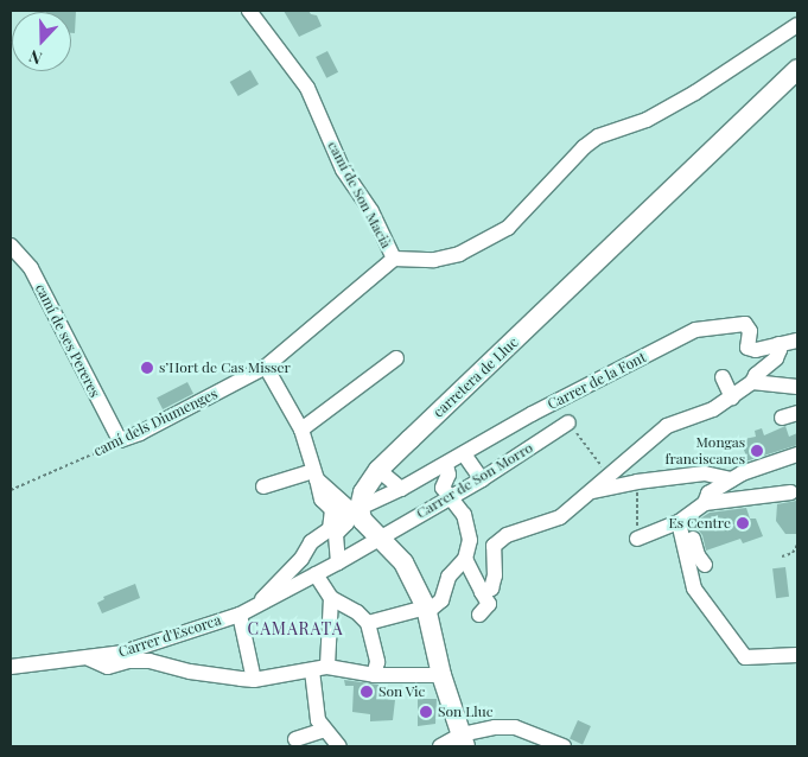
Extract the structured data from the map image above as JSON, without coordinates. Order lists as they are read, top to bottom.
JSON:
{
  "streets": {
    "main road": ["carretera de Lluc"],
    "street": [
      "camí de Son Macià",
      "camí de ses Pereres",
      "Carrer de la Font",
      "camí dels Diumenges",
      "Carrer de Son Morro",
      "Carrer d'Escorca"
    ]
  },
  "crossings": [
    ["camí de Son Macià", "camí dels Diumenges"],
    ["camí de ses Pereres", "camí dels Diumenges"],
    ["carretera de Lluc", "Carrer de la Font"],
    ["Carrer de Son Morro", "Carrer d'Escorca"]
  ],
  "districts": ["CAMARATA"],
  "places": [
    "s’Hort de Cas Misser",
    "Mongas franciscanes",
    "Es Centre",
    "Son Vic",
    "Son Lluc"
  ],
  "north": "bottom"
}
